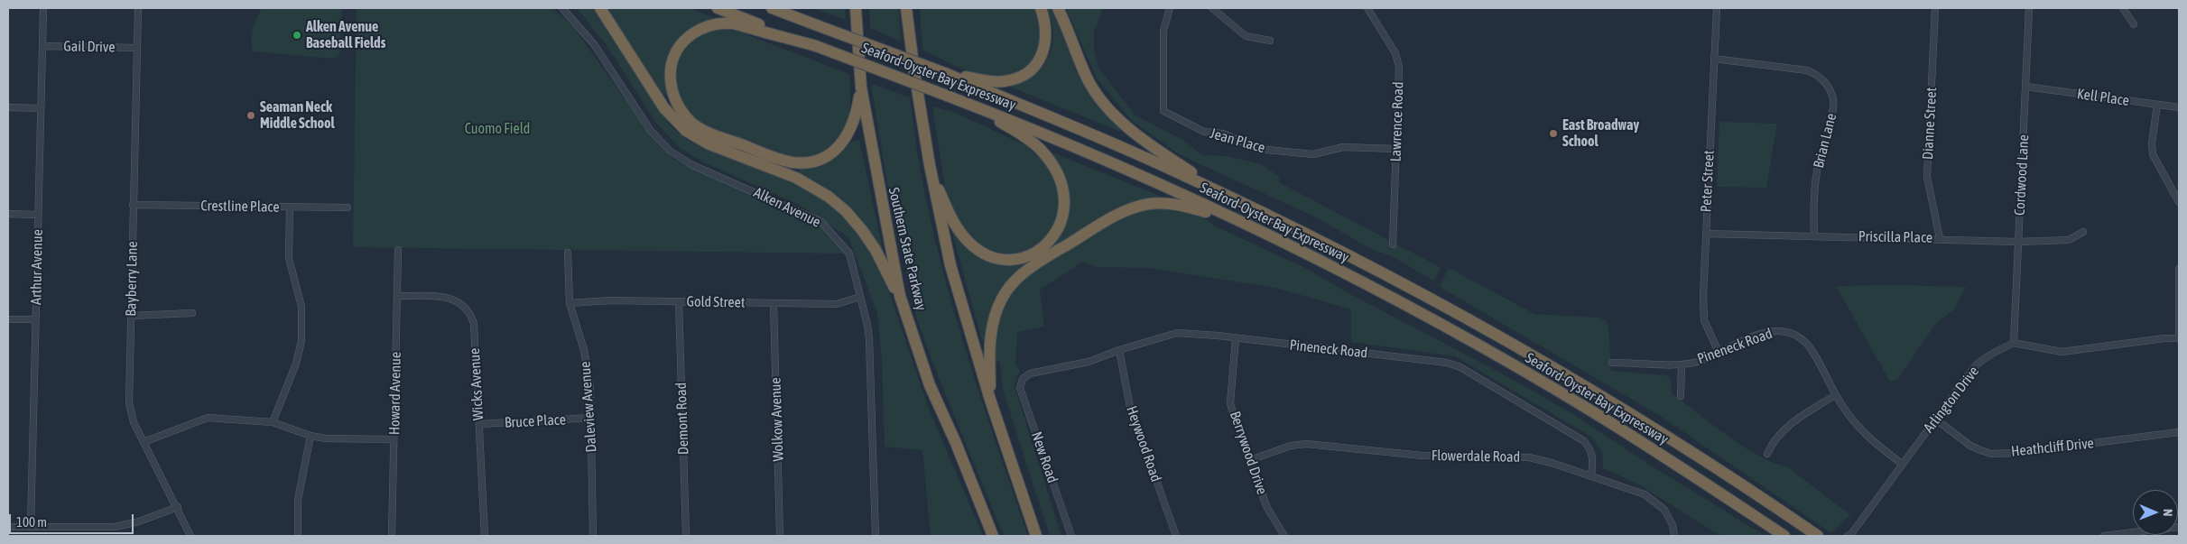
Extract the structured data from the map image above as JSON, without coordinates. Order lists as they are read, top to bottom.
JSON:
{
  "streets": {
    "highway": ["Seaford-Oyster Bay Expressway", "Southern State Parkway"],
    "street": [
      "Gail Drive",
      "Kell Place",
      "Lawrence Road",
      "Dianne Street",
      "Jean Place",
      "Brian Lane",
      "Cordwood Lane",
      "Peter Street",
      "Crestline Place",
      "Alken Avenue",
      "Priscilla Place",
      "Arthur Avenue",
      "Bayberry Lane",
      "Gold Street",
      "Pineneck Road",
      "Wicks Avenue",
      "Howard Avenue",
      "Arlington Drive",
      "Daleview Avenue",
      "Demont Road",
      "Wolkow Avenue",
      "Bruce Place",
      "Heywood Road",
      "Heathcliff Drive",
      "Berrywood Drive",
      "Flowerdale Road",
      "New Road"
    ]
  },
  "crossings": [
    ["Gail Drive", "Arthur Avenue"],
    ["Gail Drive", "Bayberry Lane"],
    ["Kell Place", "Cordwood Lane"],
    ["Lawrence Road", "Jean Place"],
    ["Dianne Street", "Priscilla Place"],
    ["Brian Lane", "Peter Street"],
    ["Brian Lane", "Priscilla Place"],
    ["Cordwood Lane", "Priscilla Place"],
    ["Cordwood Lane", "Arlington Drive"],
    ["Peter Street", "Priscilla Place"],
    ["Peter Street", "Pineneck Road"],
    ["Crestline Place", "Bayberry Lane"],
    ["Alken Avenue", "Gold Street"],
    ["Gold Street", "Daleview Avenue"],
    ["Gold Street", "Demont Road"],
    ["Gold Street", "Wolkow Avenue"],
    ["Pineneck Road", "Arlington Drive"],
    ["Pineneck Road", "Heywood Road"],
    ["Pineneck Road", "Berrywood Drive"],
    ["Pineneck Road", "Flowerdale Road"],
    ["Pineneck Road", "New Road"],
    ["Wicks Avenue", "Howard Avenue"],
    ["Wicks Avenue", "Bruce Place"],
    ["Arlington Drive", "Heathcliff Drive"],
    ["Daleview Avenue", "Bruce Place"],
    ["Berrywood Drive", "Flowerdale Road"]
  ],
  "parks": ["Cuomo Field"],
  "places": ["Alken Avenue Baseball Fields", "Seaman Neck Middle School", "East Broadway School"],
  "scale_bar": "100 m",
  "north": "right"
}
